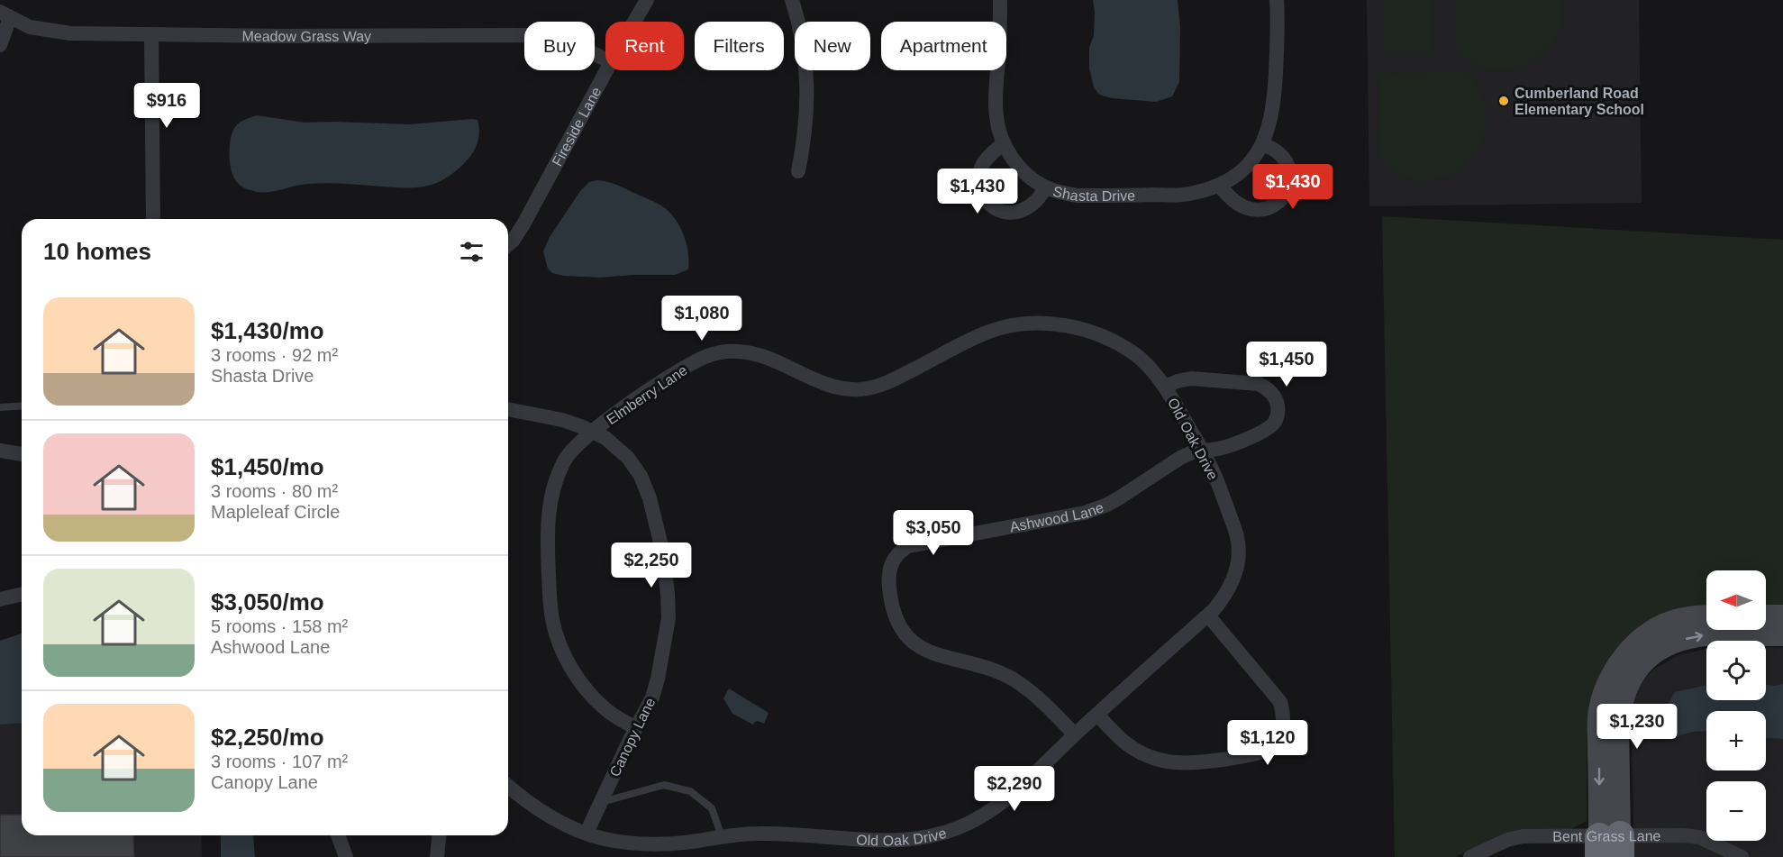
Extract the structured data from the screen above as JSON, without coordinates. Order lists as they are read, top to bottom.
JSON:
{
  "streets": {
    "street": [
      "Meadow Grass Way",
      "Fireside Lane",
      "Shasta Drive",
      "Elmberry Lane",
      "Old Oak Drive",
      "Ashwood Lane",
      "Canopy Lane",
      "Bent Grass Lane"
    ]
  },
  "crossings": [
    ["Elmberry Lane", "Old Oak Drive"],
    ["Elmberry Lane", "Ashwood Lane"],
    ["Elmberry Lane", "Canopy Lane"],
    ["Old Oak Drive", "Ashwood Lane"],
    ["Old Oak Drive", "Canopy Lane"]
  ],
  "places": ["Cumberland Road Elementary School"],
  "north": "left",
  "page": {
    "chip": [
      "Buy",
      "Rent",
      "Filters",
      "New",
      "Apartment"
    ],
    "price": [
      "$916",
      "$1,430",
      "$1,430",
      "$1,080",
      "$1,450",
      "$3,050",
      "$2,250",
      "$1,230",
      "$1,120",
      "$2,290"
    ],
    "heading": "10 homes",
    "list": [
      {
        "name": "$1,430/mo",
        "note": "3 rooms · 92 m² · Shasta Drive"
      },
      {
        "name": "$1,450/mo",
        "note": "3 rooms · 80 m² · Mapleleaf Circle"
      },
      {
        "name": "$3,050/mo",
        "note": "5 rooms · 158 m² · Ashwood Lane"
      },
      {
        "name": "$2,250/mo",
        "note": "3 rooms · 107 m² · Canopy Lane"
      }
    ],
    "map_buttons": ["+", "−"]
  }
}
